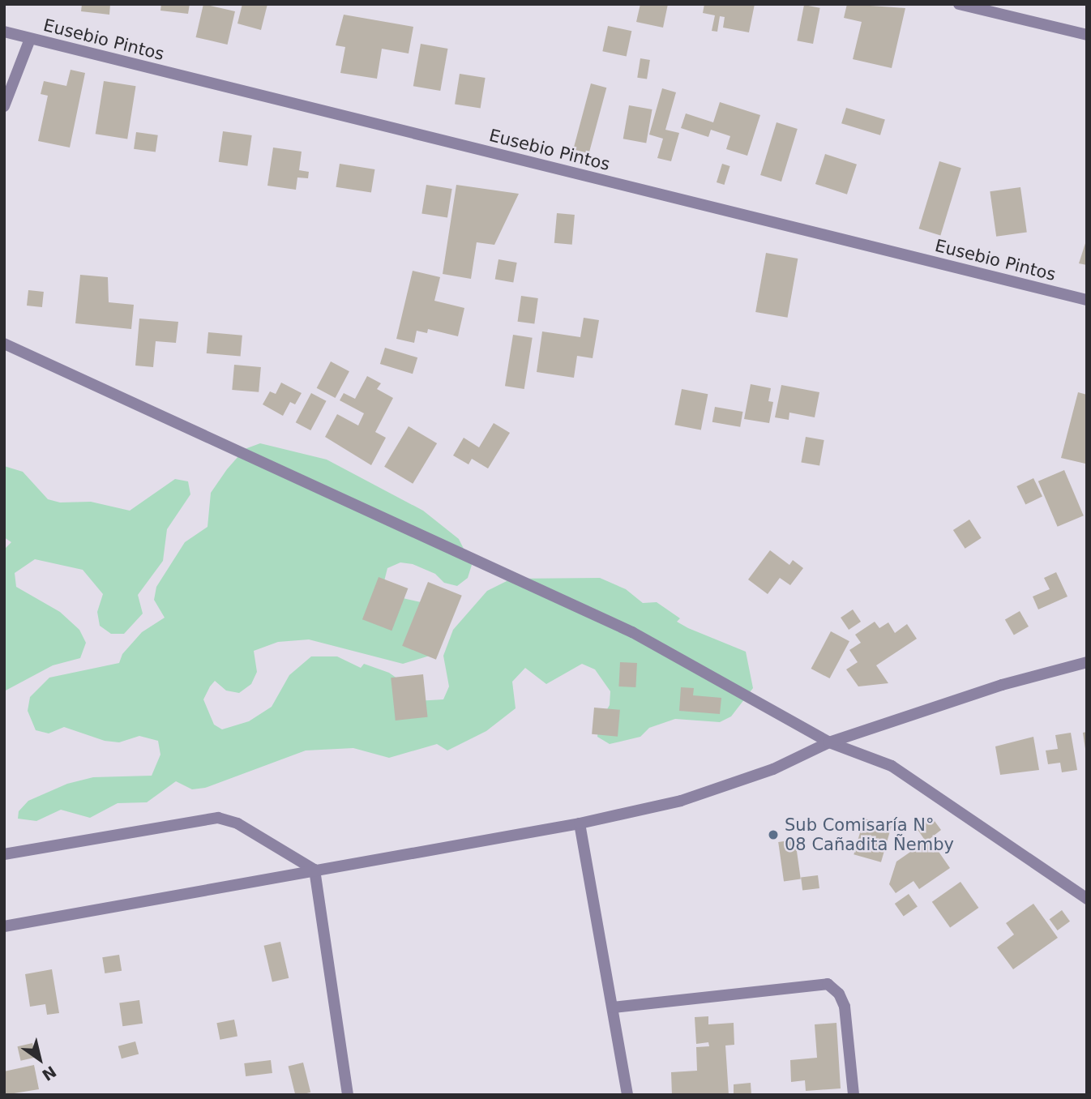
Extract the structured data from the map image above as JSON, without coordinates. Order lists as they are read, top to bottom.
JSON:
{
  "streets": {
    "street": ["Eusebio Pintos"]
  },
  "places": ["Sub Comisaría N° 08 Cañadita Ñemby"],
  "north": "bottom right"
}
